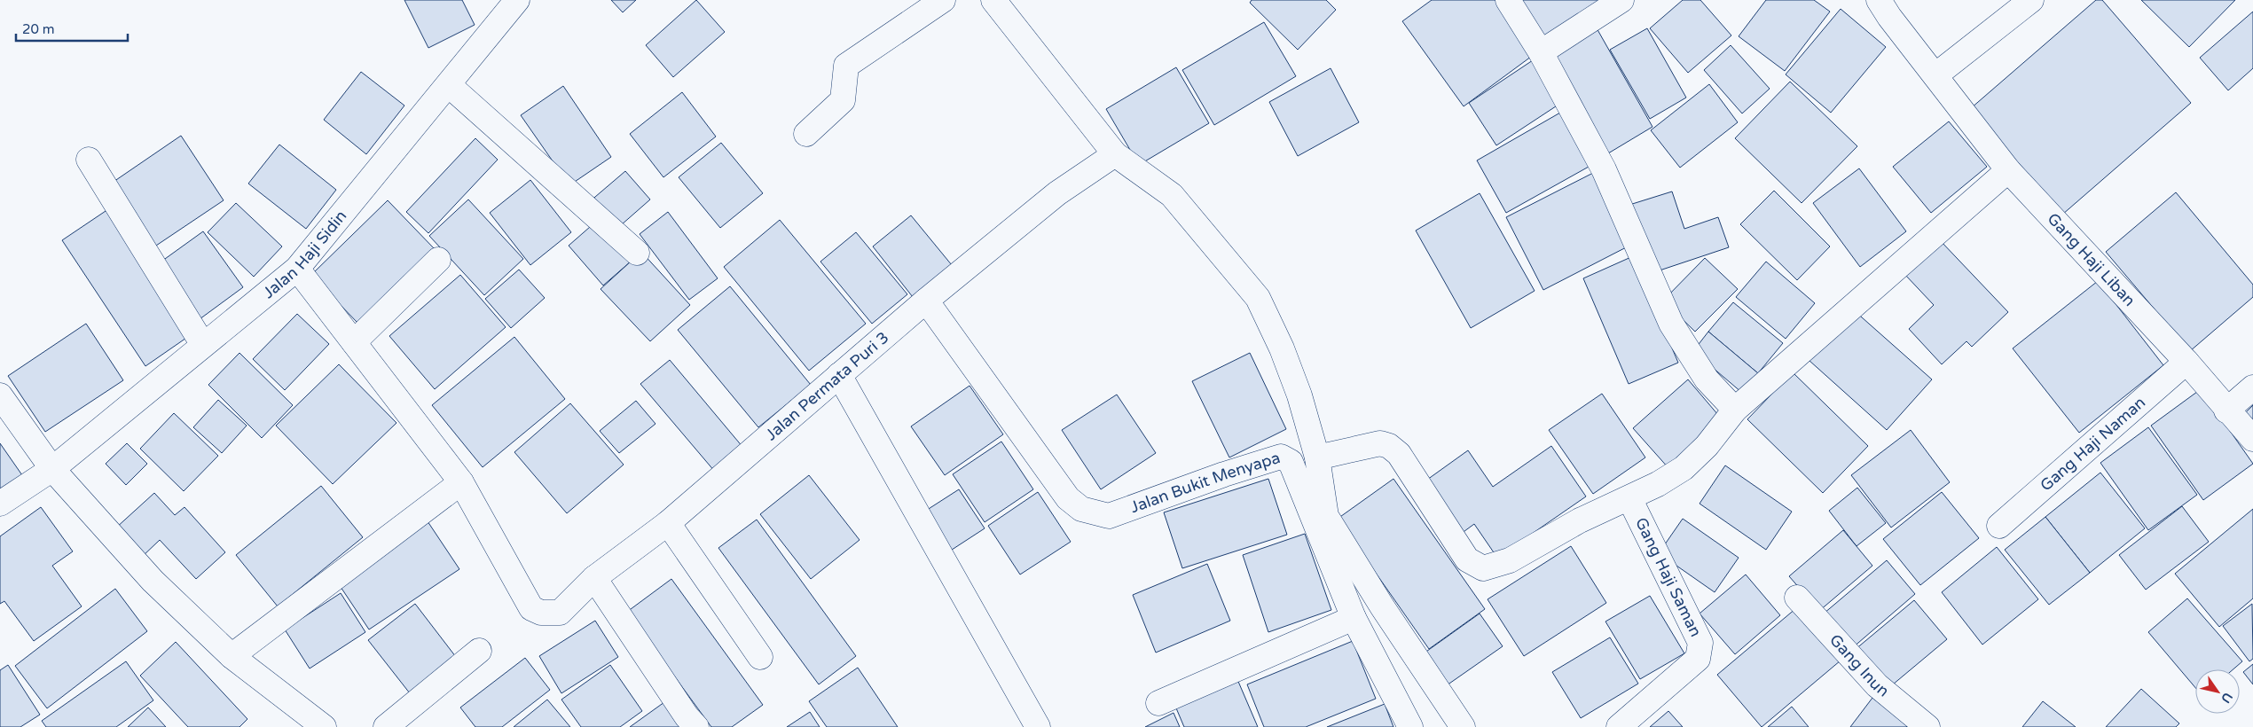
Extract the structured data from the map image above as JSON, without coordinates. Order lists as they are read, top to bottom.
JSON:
{
  "streets": {
    "street": [
      "Jalan Haji Sidin",
      "Gang Haji Liban",
      "Jalan Permata Puri 3",
      "Gang Haji Naman",
      "Jalan Bukit Menyapa",
      "Gang Haji Saman",
      "Gang Inun"
    ]
  },
  "crossings": [
    ["Gang Haji Liban", "Gang Haji Naman"],
    ["Jalan Permata Puri 3", "Jalan Bukit Menyapa"]
  ],
  "scale_bar": "20 m",
  "north": "bottom right"
}
